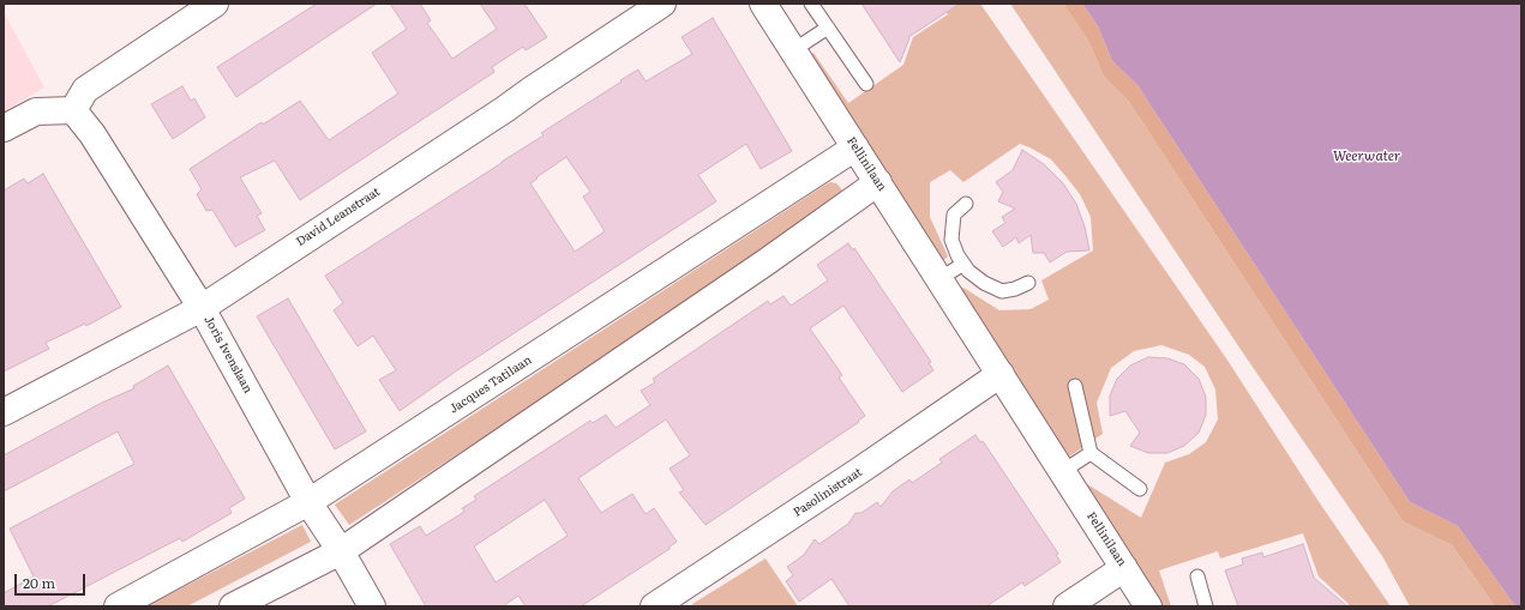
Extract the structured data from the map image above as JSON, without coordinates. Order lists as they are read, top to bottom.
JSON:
{
  "streets": {
    "street": [
      "Fellinilaan",
      "David Leanstraat",
      "Joris Ivenslaan",
      "Jacques Tatilaan",
      "Pasolinistraat"
    ]
  },
  "crossings": [
    ["Fellinilaan", "Jacques Tatilaan"],
    ["Fellinilaan", "Pasolinistraat"],
    ["David Leanstraat", "Joris Ivenslaan"],
    ["Joris Ivenslaan", "Jacques Tatilaan"]
  ],
  "water": ["Weerwater"],
  "scale_bar": "20 m"
}
